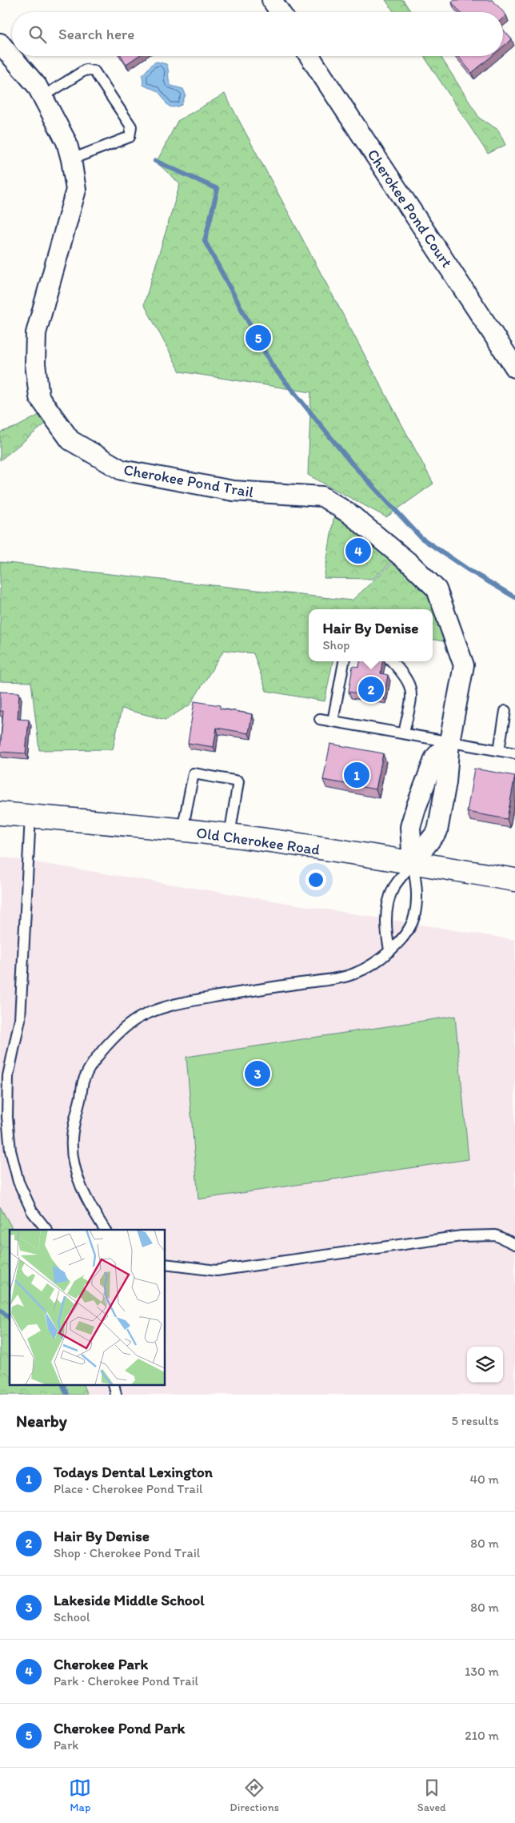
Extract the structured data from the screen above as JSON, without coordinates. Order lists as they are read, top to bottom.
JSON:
{
  "streets": {
    "street": ["Cherokee Pond Court", "Cherokee Pond Trail", "Old Cherokee Road"]
  },
  "crossings": [
    ["Cherokee Pond Trail", "Old Cherokee Road"]
  ],
  "page": {
    "search": "Search here",
    "pins": [
      "5",
      "4",
      "2",
      "1",
      "3"
    ],
    "popup": ["Hair By Denise", "Shop"],
    "heading": ["Nearby", "5 results"],
    "list": [
      {
        "mark": "1",
        "name": "Todays Dental Lexington",
        "note": "Place · Cherokee Pond Trail",
        "value": "40 m"
      },
      {
        "mark": "2",
        "name": "Hair By Denise",
        "note": "Shop · Cherokee Pond Trail",
        "value": "80 m"
      },
      {
        "mark": "3",
        "name": "Lakeside Middle School",
        "note": "School",
        "value": "80 m"
      },
      {
        "mark": "4",
        "name": "Cherokee Park",
        "note": "Park · Cherokee Pond Trail",
        "value": "130 m"
      },
      {
        "mark": "5",
        "name": "Cherokee Pond Park",
        "note": "Park",
        "value": "210 m"
      }
    ],
    "nav": ["Map", "Directions", "Saved"]
  }
}
